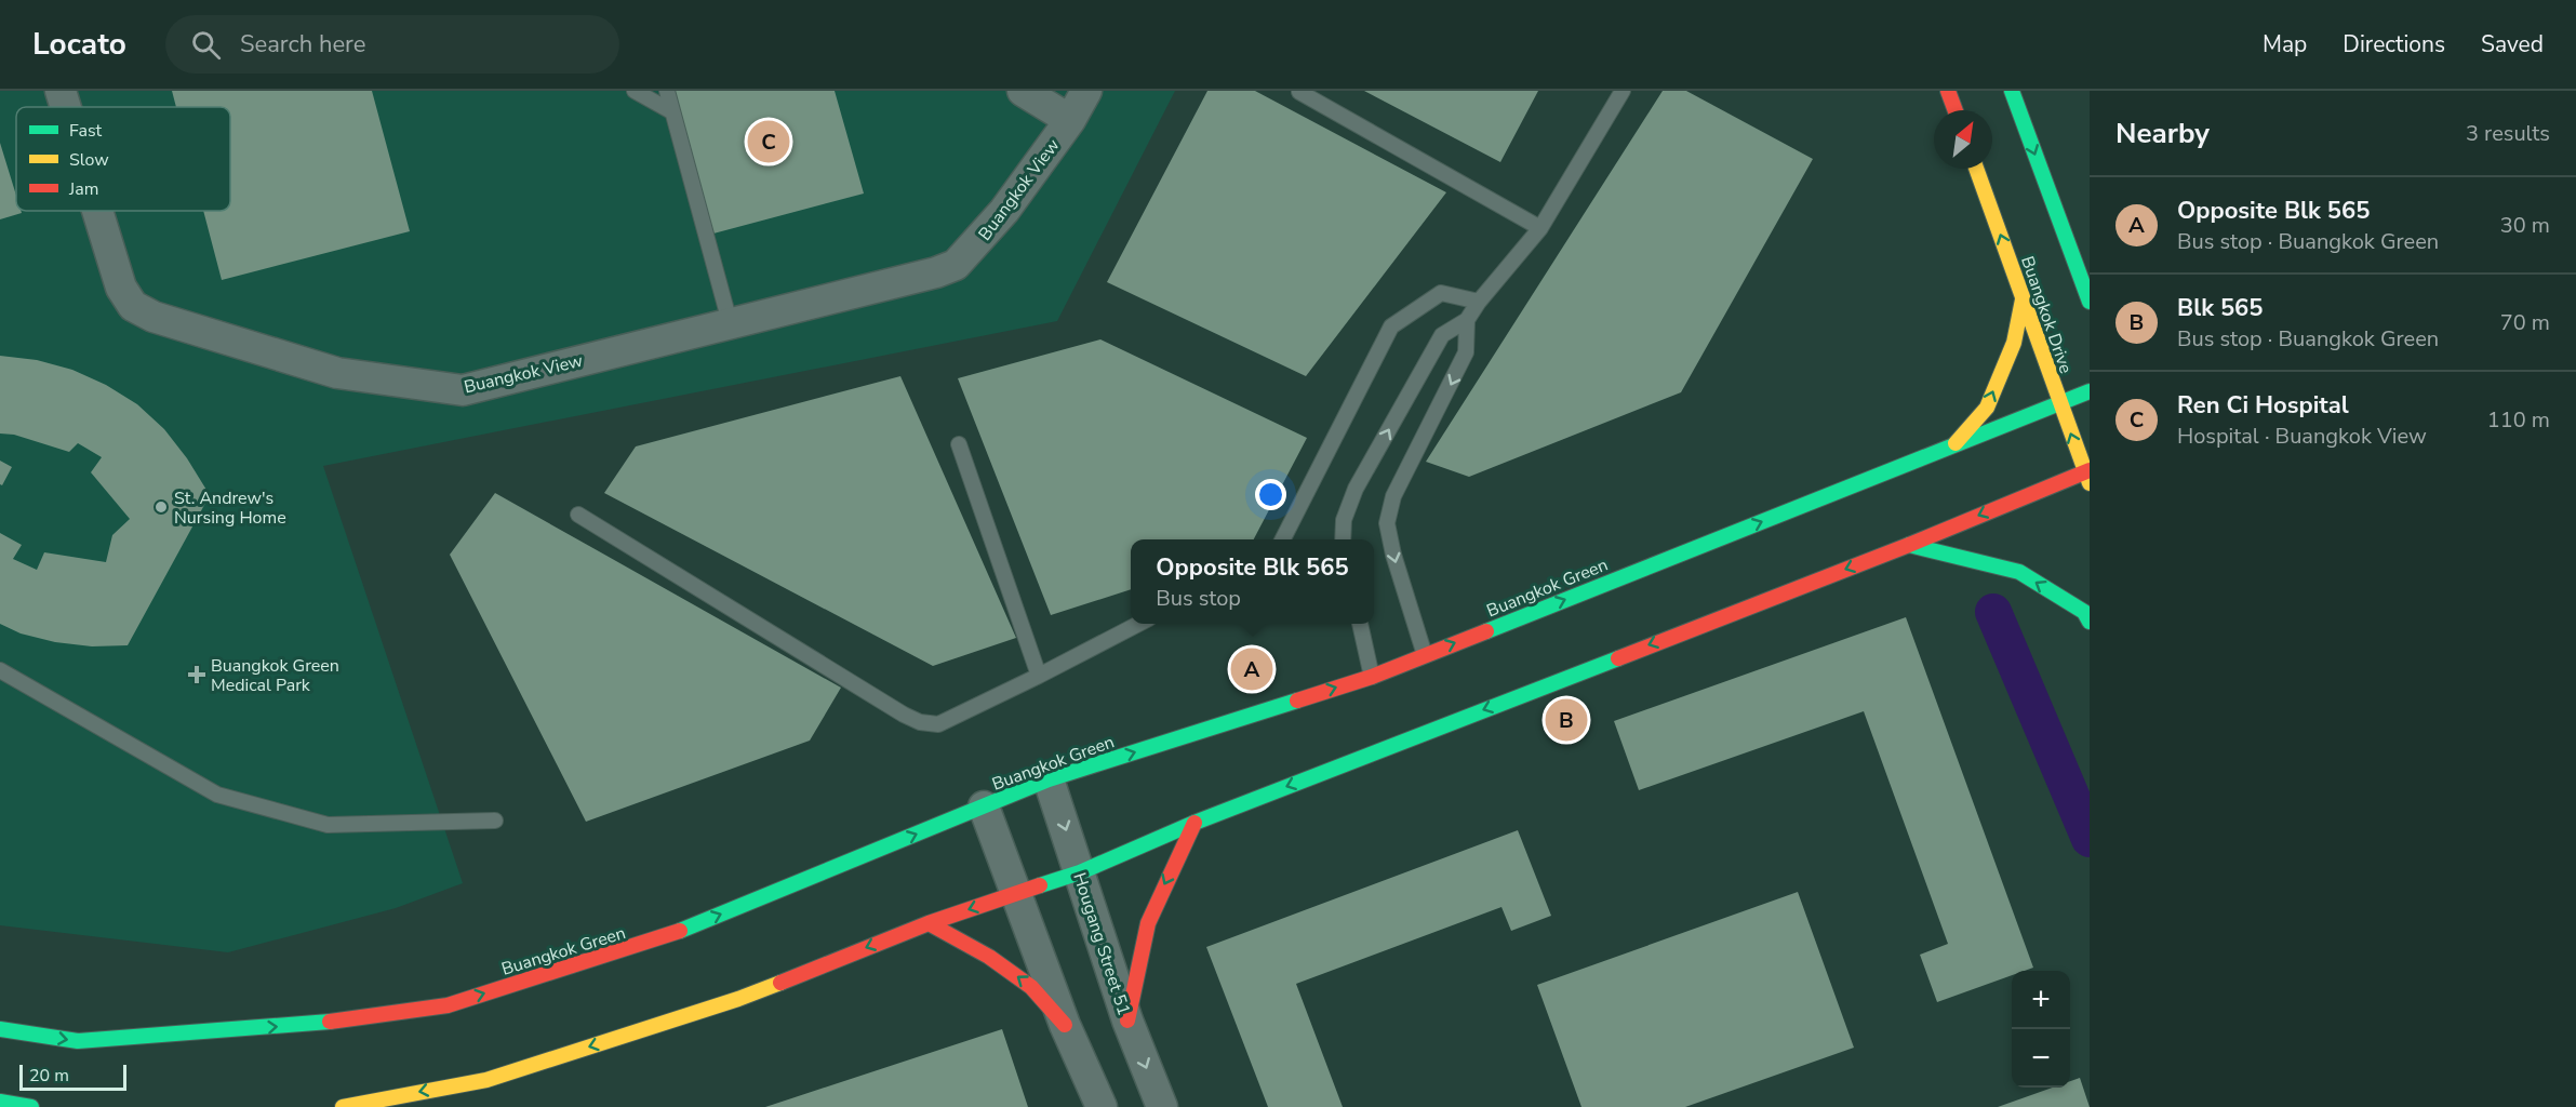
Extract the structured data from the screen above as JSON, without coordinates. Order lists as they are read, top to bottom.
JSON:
{
  "streets": {
    "main road": ["Buangkok Drive", "Buangkok Green"],
    "street": ["Buangkok View", "Hougang Street 51"]
  },
  "crossings": [
    ["Buangkok Drive", "Buangkok Green"],
    ["Buangkok Green", "Hougang Street 51"]
  ],
  "places": {
    "other": ["St. Andrew's Nursing Home"],
    "health": ["Buangkok Green Medical Park"]
  },
  "legend": ["Fast", "Slow", "Jam"],
  "scale_bar": "20 m",
  "north": "top right",
  "page": {
    "header": "Locato",
    "search": "Search here",
    "nav": ["Map", "Directions", "Saved"],
    "heading": ["Nearby", "3 results"],
    "pins": ["C", "A", "B"],
    "list": [
      {
        "mark": "A",
        "name": "Opposite Blk 565",
        "note": "Bus stop · Buangkok Green",
        "value": "30 m"
      },
      {
        "mark": "B",
        "name": "Blk 565",
        "note": "Bus stop · Buangkok Green",
        "value": "70 m"
      },
      {
        "mark": "C",
        "name": "Ren Ci Hospital",
        "note": "Hospital · Buangkok View",
        "value": "110 m"
      }
    ],
    "popup": ["Opposite Blk 565", "Bus stop"],
    "map_buttons": ["+", "−"],
    "scale": "20 m"
  }
}
